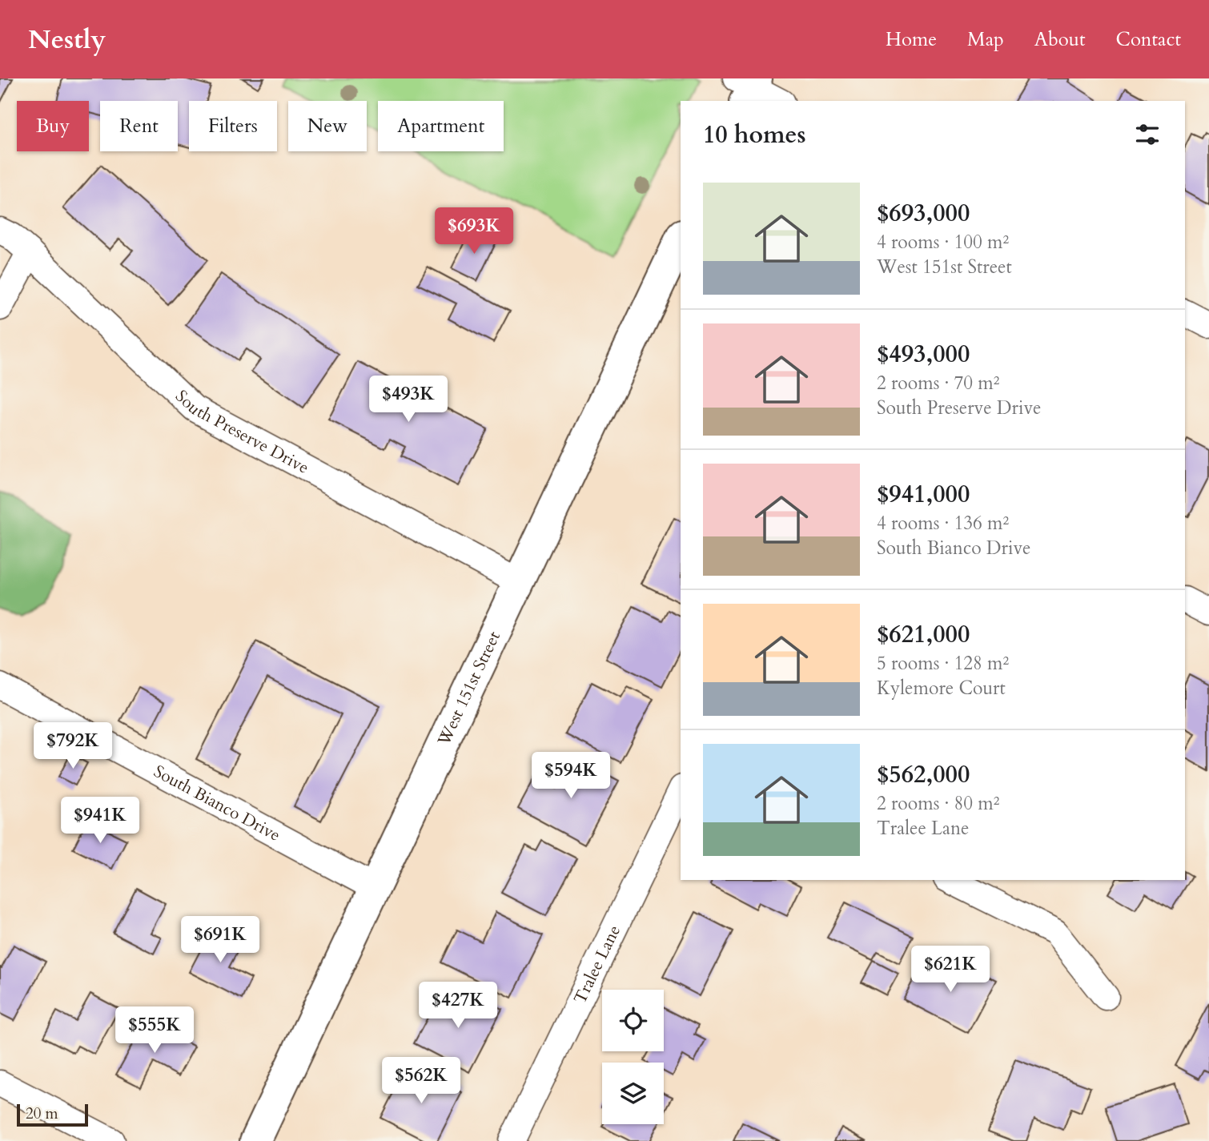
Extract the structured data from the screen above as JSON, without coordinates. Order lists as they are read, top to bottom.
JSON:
{
  "streets": {
    "street": [
      "South Preserve Drive",
      "West 151st Street",
      "South Bianco Drive",
      "Tralee Lane"
    ]
  },
  "crossings": [
    ["South Preserve Drive", "West 151st Street"],
    ["West 151st Street", "South Bianco Drive"]
  ],
  "scale_bar": "20 m",
  "page": {
    "header": "Nestly",
    "nav": [
      "Home",
      "Map",
      "About",
      "Contact"
    ],
    "chip": [
      "Buy",
      "Rent",
      "Filters",
      "New",
      "Apartment"
    ],
    "heading": "10 homes",
    "list": [
      {
        "name": "$693,000",
        "note": "4 rooms · 100 m² · West 151st Street"
      },
      {
        "name": "$493,000",
        "note": "2 rooms · 70 m² · South Preserve Drive"
      },
      {
        "name": "$941,000",
        "note": "4 rooms · 136 m² · South Bianco Drive"
      },
      {
        "name": "$621,000",
        "note": "5 rooms · 128 m² · Kylemore Court"
      },
      {
        "name": "$562,000",
        "note": "2 rooms · 80 m² · Tralee Lane"
      }
    ],
    "price": [
      "$693K",
      "$493K",
      "$792K",
      "$594K",
      "$941K",
      "$691K",
      "$621K",
      "$427K",
      "$555K",
      "$562K"
    ],
    "scale": "20 m"
  }
}
